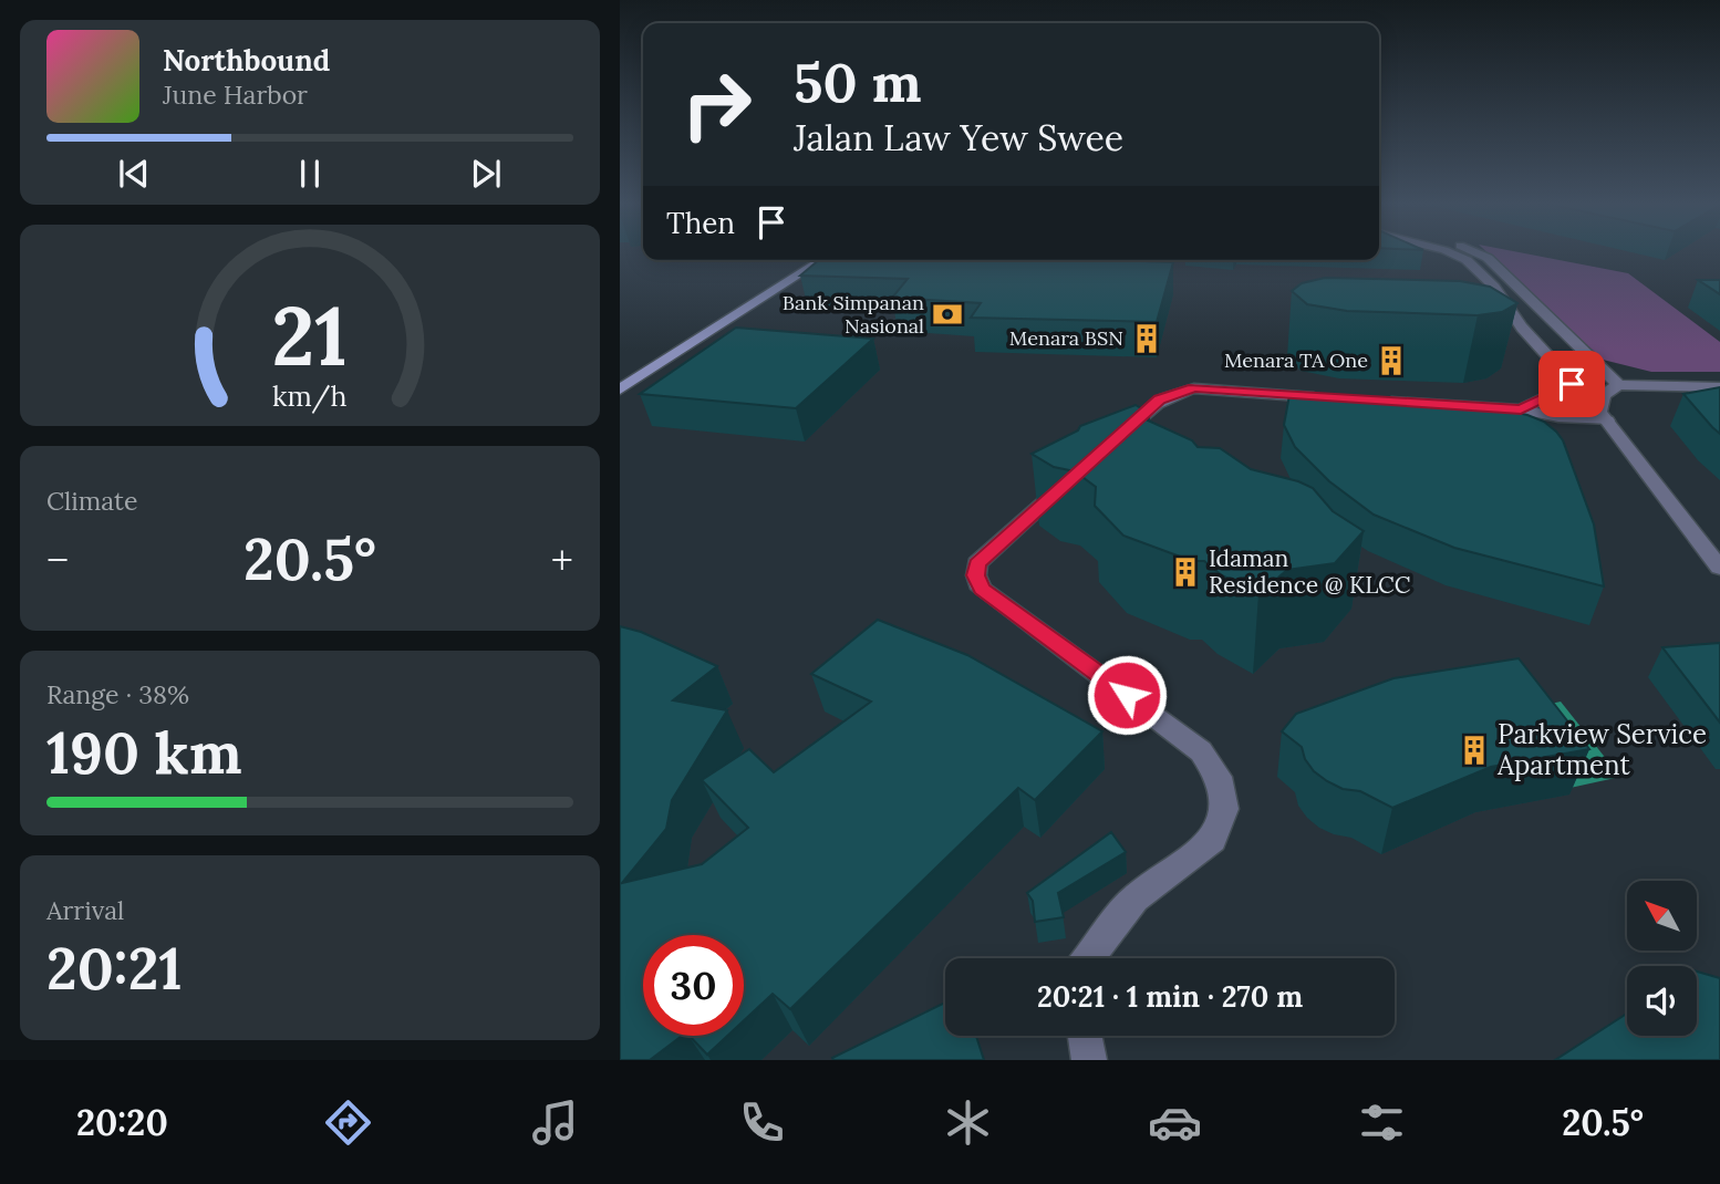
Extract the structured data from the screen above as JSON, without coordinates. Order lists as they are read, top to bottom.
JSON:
{
  "places": {
    "bank": ["Bank Simpanan Nasional"],
    "building": [
      "Menara BSN",
      "Menara TA One",
      "Idaman Residence @ KLCC",
      "Parkview Service Apartment"
    ]
  },
  "north": "top left",
  "page": {
    "turn": ["50 m", "Jalan Law Yew Swee"],
    "song": ["Northbound", "June Harbor"],
    "then": "Then",
    "tile": [
      "Climate",
      ["Range · 38%", "190 km"],
      ["Arrival", "20:21"]
    ],
    "heat": ["−", "20.5°", "+"],
    "limit": "30",
    "trip": "20:21 · 1 min · 270 m",
    "tabs": ["20:20", "20.5°"],
    "gauge": ["21", "km/h"]
  }
}
